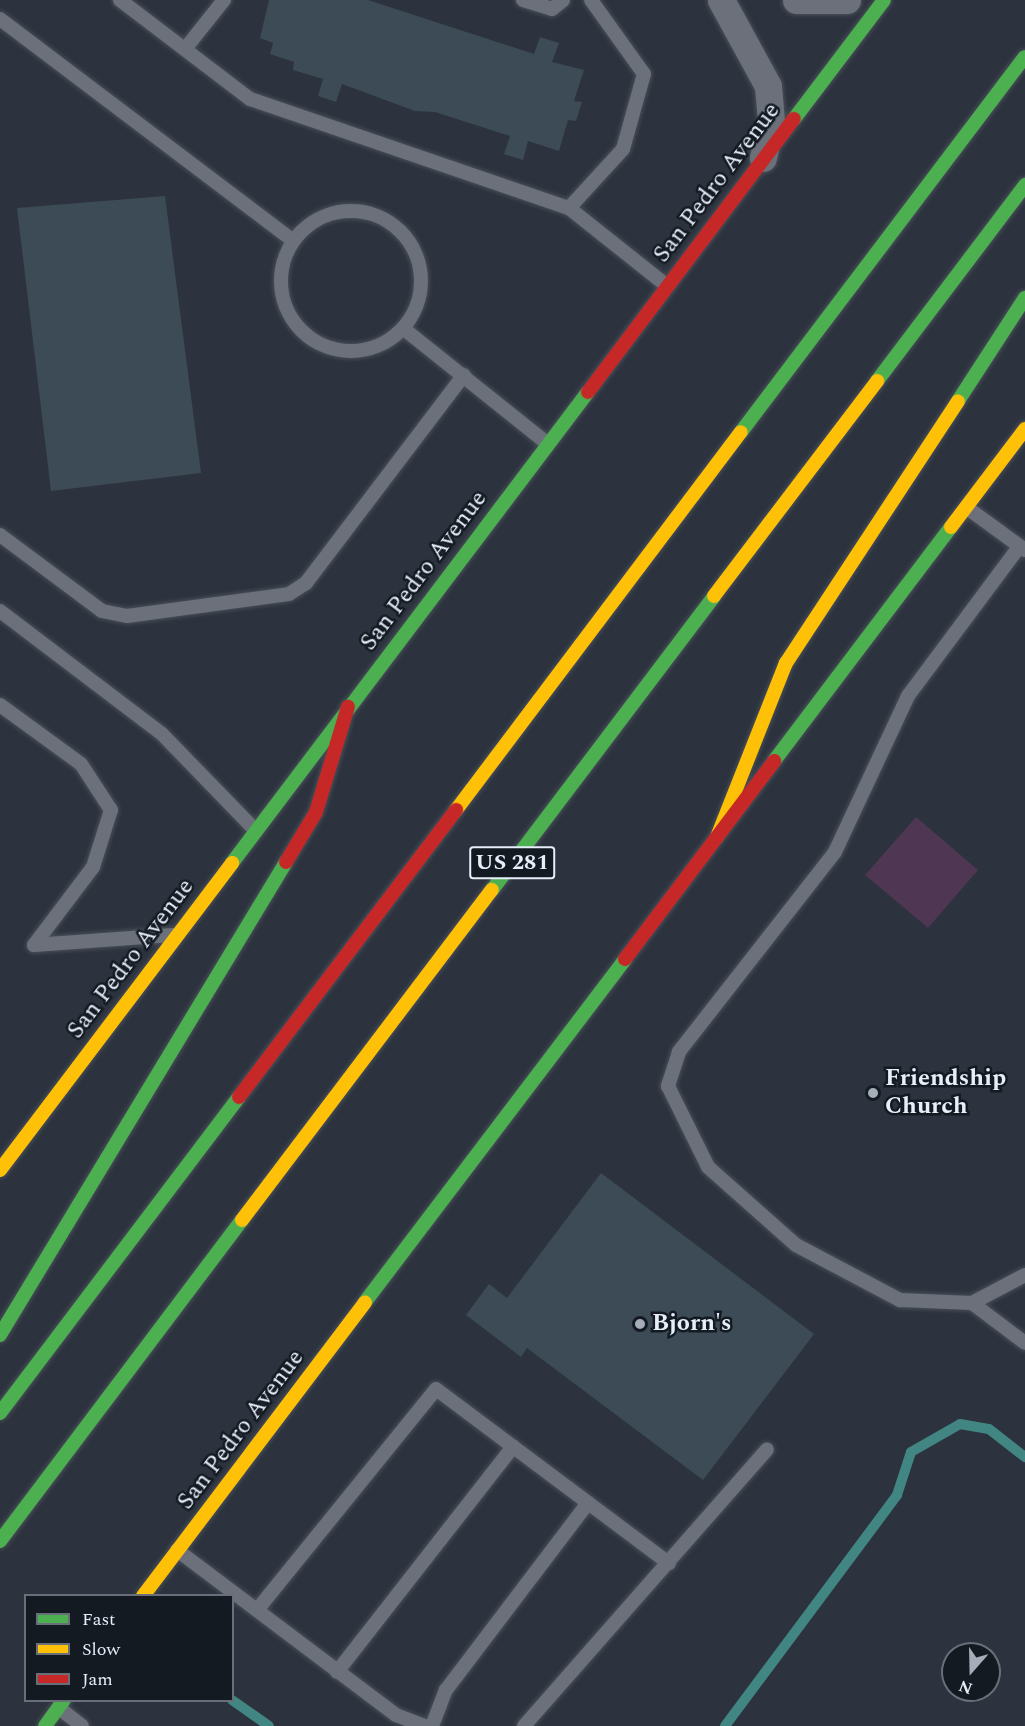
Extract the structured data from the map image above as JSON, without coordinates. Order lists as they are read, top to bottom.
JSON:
{
  "streets": {
    "main road": ["San Pedro Avenue", "US 281"]
  },
  "places": ["Friendship Church", "Bjorn's"],
  "legend": ["Fast", "Slow", "Jam"],
  "north": "bottom"
}
